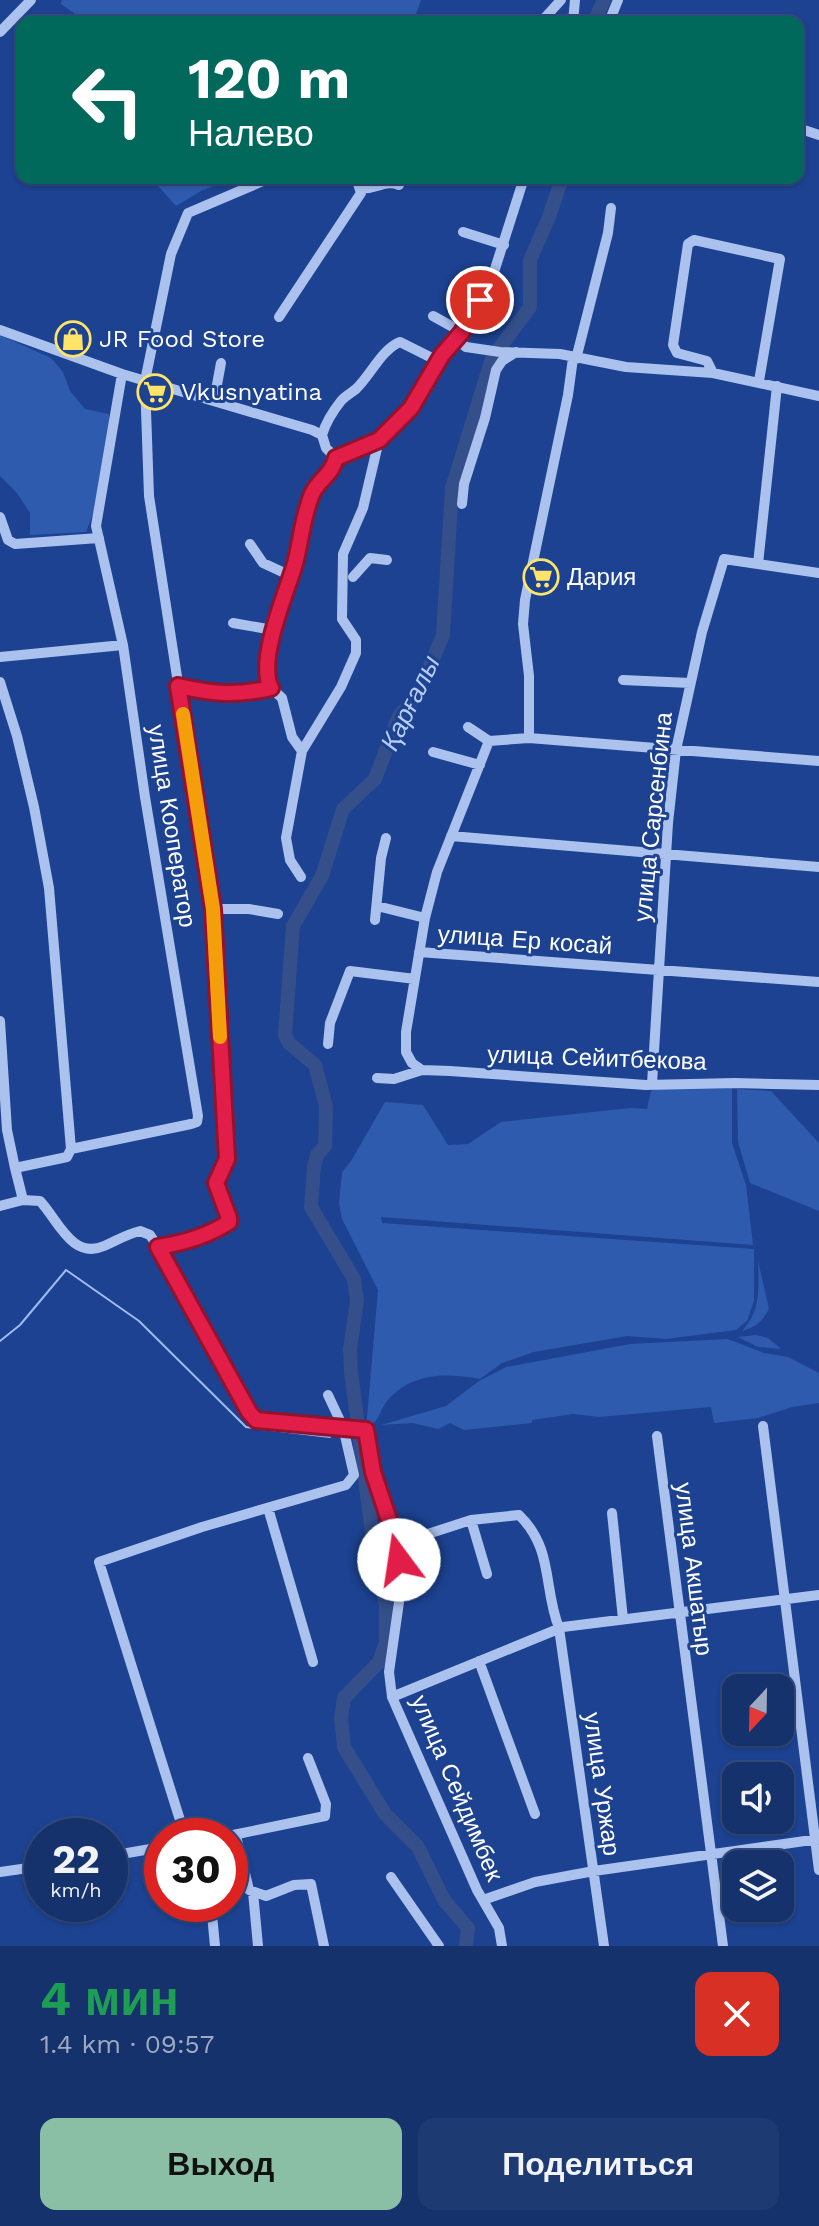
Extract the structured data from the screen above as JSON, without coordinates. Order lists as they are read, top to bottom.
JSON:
{
  "streets": {
    "street": [
      "улица Сарсенбина",
      "улица Кооператор",
      "улица Ер косай",
      "улица Сейитбекова",
      "улица Акшатыр",
      "улица Уржар",
      "улица Сейдимбек"
    ]
  },
  "crossings": [
    ["улица Сарсенбина", "улица Ер косай"],
    ["улица Сарсенбина", "улица Сейитбекова"],
    ["улица Акшатыр", "улица Сейдимбек"],
    ["улица Уржар", "улица Сейдимбек"]
  ],
  "water": ["Қарғалы"],
  "places": {
    "shop": ["JR Food Store"],
    "supermarket": ["Vkusnyatina", "Дария"]
  },
  "north": "bottom",
  "page": {
    "turn": ["120 m", "Налево"],
    "speed": "22 km/h",
    "limit": "30",
    "heading": ["4 мин", "1.4 km · 09:57"],
    "buttons": ["Выход", "Поделиться"]
  }
}
